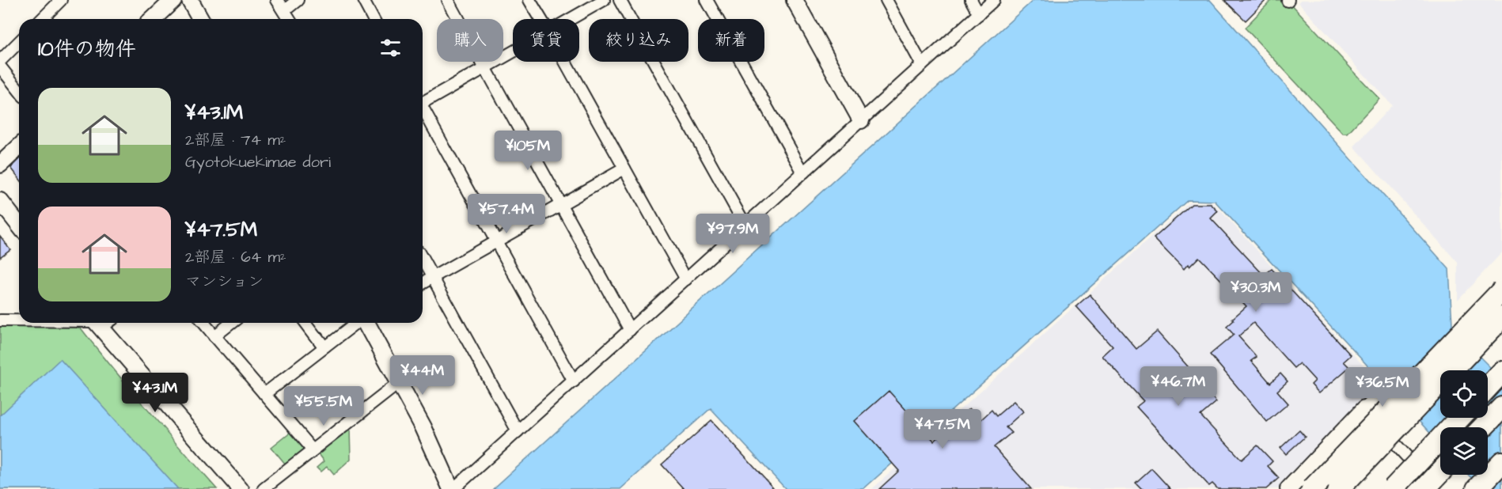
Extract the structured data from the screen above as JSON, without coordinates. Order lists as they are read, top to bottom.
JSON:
{
  "page": {
    "chip": [
      "購入",
      "賃貸",
      "絞り込み",
      "新着"
    ],
    "heading": "10件の物件",
    "list": [
      {
        "name": "¥43.1M",
        "note": "2部屋 · 74 m² · Gyotokuekimae dori"
      },
      {
        "name": "¥47.5M",
        "note": "2部屋 · 64 m² · マンション"
      }
    ],
    "price": [
      "¥105M",
      "¥57.4M",
      "¥97.9M",
      "¥30.3M",
      "¥44M",
      "¥46.7M",
      "¥36.5M",
      "¥43.1M",
      "¥55.5M",
      "¥47.5M"
    ]
  }
}
